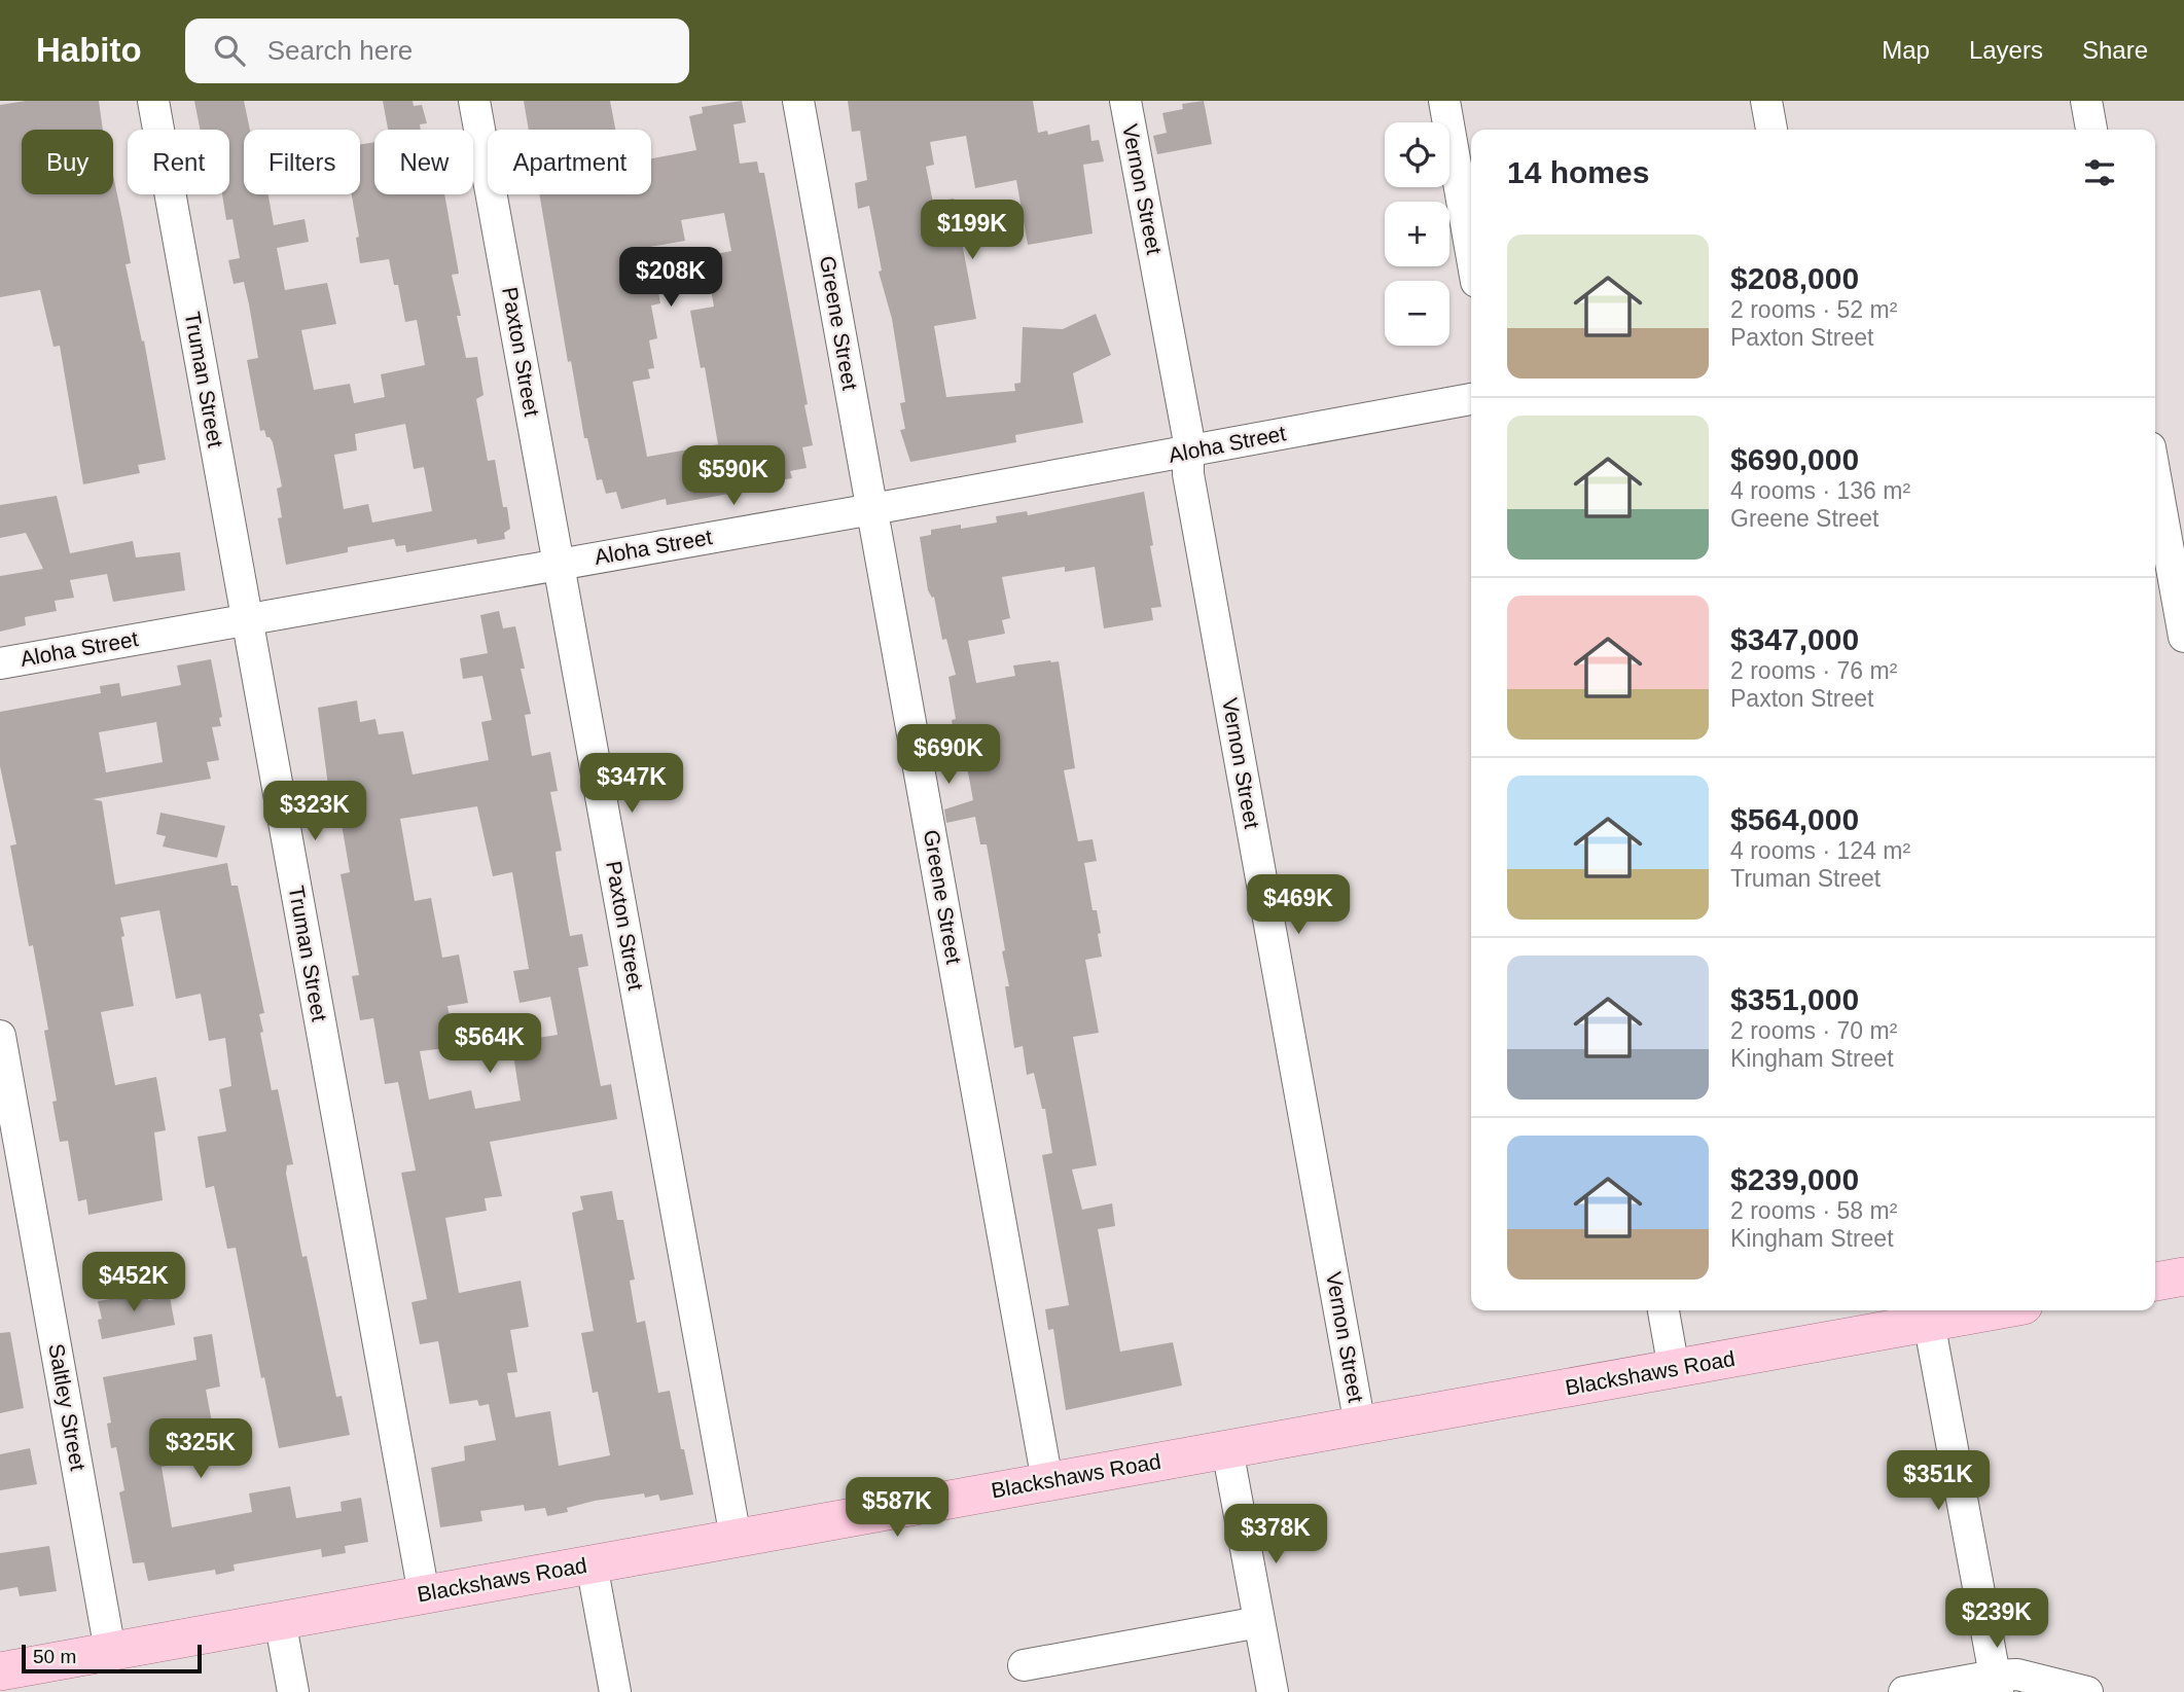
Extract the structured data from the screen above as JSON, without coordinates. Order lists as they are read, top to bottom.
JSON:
{
  "streets": {
    "main road": ["Blackshaws Road"],
    "street": [
      "Vernon Street",
      "Greene Street",
      "Paxton Street",
      "Truman Street",
      "Aloha Street",
      "Saltley Street"
    ]
  },
  "crossings": [
    ["Vernon Street", "Aloha Street"],
    ["Vernon Street", "Blackshaws Road"],
    ["Greene Street", "Aloha Street"],
    ["Greene Street", "Blackshaws Road"],
    ["Paxton Street", "Aloha Street"],
    ["Paxton Street", "Blackshaws Road"],
    ["Truman Street", "Aloha Street"],
    ["Truman Street", "Blackshaws Road"],
    ["Blackshaws Road", "Saltley Street"]
  ],
  "scale_bar": "50 m",
  "page": {
    "header": "Habito",
    "search": "Search here",
    "nav": ["Map", "Layers", "Share"],
    "map_buttons": ["+", "−"],
    "chip": [
      "Buy",
      "Rent",
      "Filters",
      "New",
      "Apartment"
    ],
    "heading": "14 homes",
    "price": [
      "$199K",
      "$208K",
      "$590K",
      "$690K",
      "$347K",
      "$323K",
      "$469K",
      "$564K",
      "$452K",
      "$325K",
      "$351K",
      "$587K",
      "$378K",
      "$239K"
    ],
    "list": [
      {
        "name": "$208,000",
        "note": "2 rooms · 52 m² · Paxton Street"
      },
      {
        "name": "$690,000",
        "note": "4 rooms · 136 m² · Greene Street"
      },
      {
        "name": "$347,000",
        "note": "2 rooms · 76 m² · Paxton Street"
      },
      {
        "name": "$564,000",
        "note": "4 rooms · 124 m² · Truman Street"
      },
      {
        "name": "$351,000",
        "note": "2 rooms · 70 m² · Kingham Street"
      },
      {
        "name": "$239,000",
        "note": "2 rooms · 58 m² · Kingham Street"
      }
    ],
    "scale": "50 m"
  }
}
